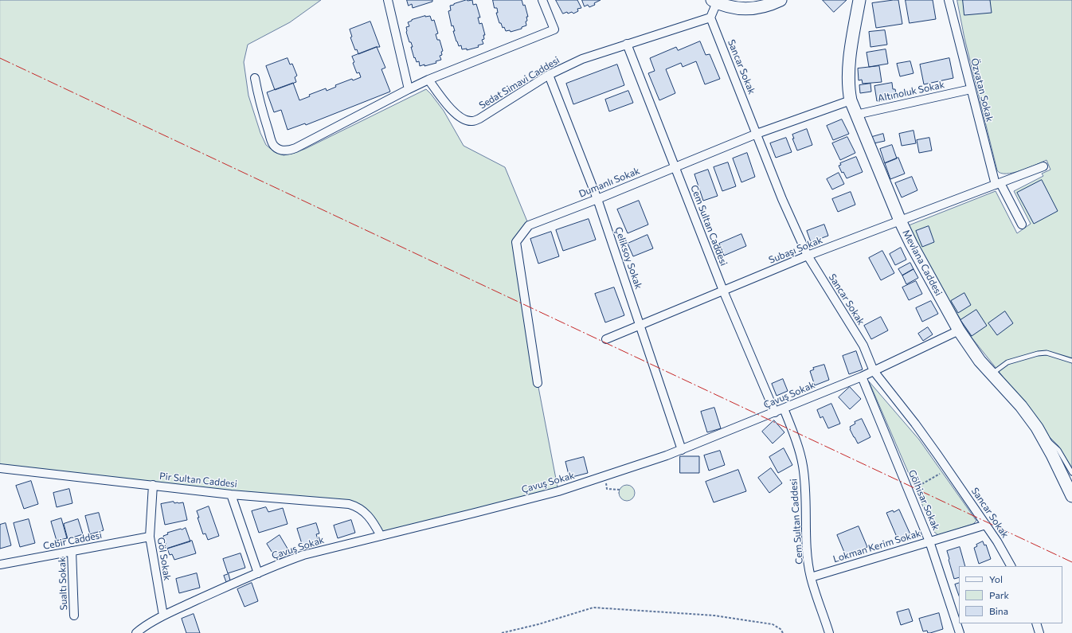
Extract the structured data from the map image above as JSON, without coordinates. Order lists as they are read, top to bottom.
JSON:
{
  "streets": {
    "street": [
      "Sancar Sokak",
      "Sedat Simavi Caddesi",
      "Özvatan Sokak",
      "Altınoluk Sokak",
      "Dumanlı Sokak",
      "Cem Sultan Caddesi",
      "Subaşı Sokak",
      "Çeliksoy Sokak",
      "Mevlana Caddesi",
      "Çavuş Sokak",
      "Pir Sultan Caddesi",
      "Gölhisar Sokak",
      "Cebir Caddesi",
      "Lokman Kerim Sokak",
      "Göl Sokak",
      "Sualtı Sokak"
    ]
  },
  "crossings": [
    ["Sancar Sokak", "Sedat Simavi Caddesi"],
    ["Sancar Sokak", "Dumanlı Sokak"],
    ["Sancar Sokak", "Subaşı Sokak"],
    ["Sancar Sokak", "Çavuş Sokak"],
    ["Sancar Sokak", "Lokman Kerim Sokak"],
    ["Sedat Simavi Caddesi", "Cem Sultan Caddesi"],
    ["Sedat Simavi Caddesi", "Çeliksoy Sokak"],
    ["Özvatan Sokak", "Altınoluk Sokak"],
    ["Özvatan Sokak", "Subaşı Sokak"],
    ["Altınoluk Sokak", "Mevlana Caddesi"],
    ["Dumanlı Sokak", "Cem Sultan Caddesi"],
    ["Dumanlı Sokak", "Çeliksoy Sokak"],
    ["Dumanlı Sokak", "Mevlana Caddesi"],
    ["Cem Sultan Caddesi", "Subaşı Sokak"],
    ["Cem Sultan Caddesi", "Çavuş Sokak"],
    ["Cem Sultan Caddesi", "Lokman Kerim Sokak"],
    ["Subaşı Sokak", "Çeliksoy Sokak"],
    ["Subaşı Sokak", "Mevlana Caddesi"],
    ["Çeliksoy Sokak", "Çavuş Sokak"],
    ["Mevlana Caddesi", "Çavuş Sokak"],
    ["Çavuş Sokak", "Pir Sultan Caddesi"],
    ["Çavuş Sokak", "Gölhisar Sokak"],
    ["Çavuş Sokak", "Göl Sokak"],
    ["Pir Sultan Caddesi", "Göl Sokak"],
    ["Gölhisar Sokak", "Lokman Kerim Sokak"],
    ["Cebir Caddesi", "Göl Sokak"],
    ["Cebir Caddesi", "Sualtı Sokak"]
  ],
  "legend": ["Yol", "Park", "Bina"]
}
